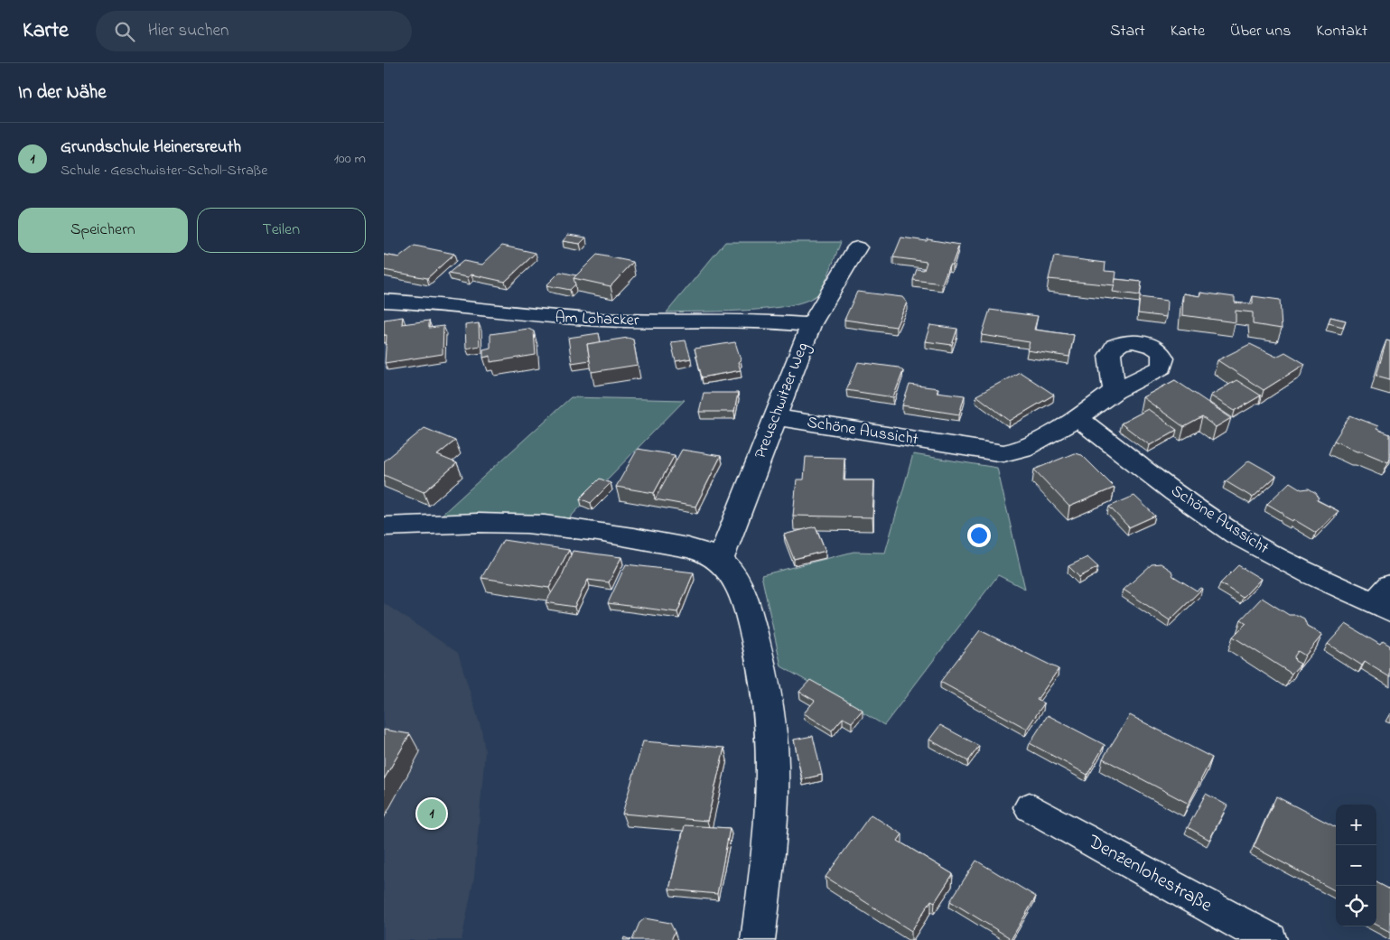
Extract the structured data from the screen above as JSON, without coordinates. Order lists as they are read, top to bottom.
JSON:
{
  "streets": {
    "street": [
      "Am Lohacker",
      "Preuschwitzer Weg",
      "Schöne Aussicht",
      "Denzenlohestraße"
    ]
  },
  "crossings": [
    ["Am Lohacker", "Preuschwitzer Weg"],
    ["Preuschwitzer Weg", "Schöne Aussicht"]
  ],
  "page": {
    "header": "Karte",
    "search": "Hier suchen",
    "nav": [
      "Start",
      "Karte",
      "Über uns",
      "Kontakt"
    ],
    "heading": "In der Nähe",
    "list": [
      {
        "mark": "1",
        "name": "Grundschule Heinersreuth",
        "note": "Schule · Geschwister-Scholl-Straße",
        "value": "100 m"
      }
    ],
    "buttons": ["Speichern", "Teilen"],
    "pins": "1",
    "map_buttons": ["+", "−"]
  }
}
